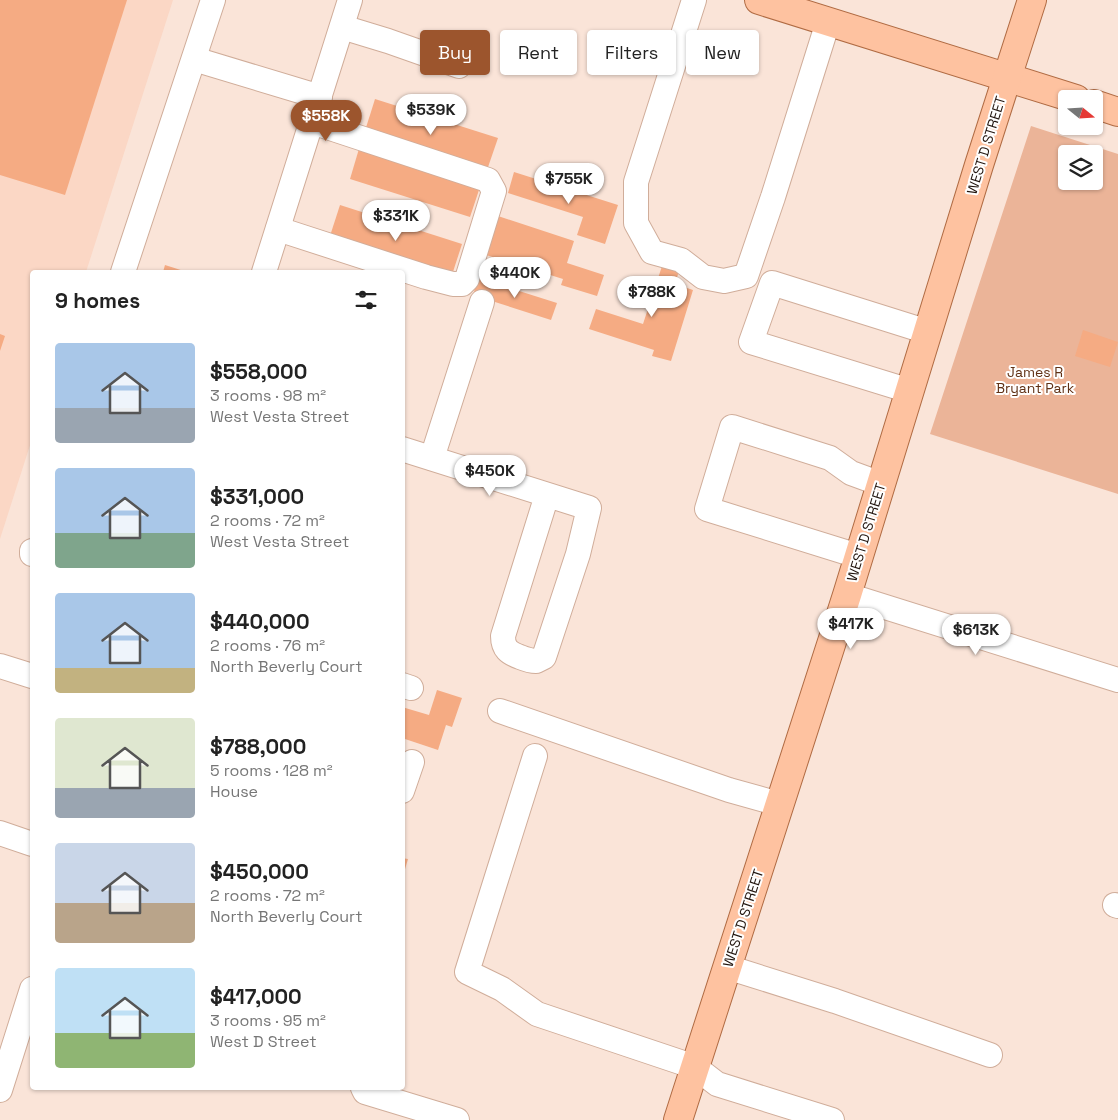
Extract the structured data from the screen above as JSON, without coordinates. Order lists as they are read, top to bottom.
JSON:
{
  "streets": {
    "main road": ["WEST D STREET"]
  },
  "parks": ["James R Bryant Park"],
  "north": "right",
  "page": {
    "chip": [
      "Buy",
      "Rent",
      "Filters",
      "New"
    ],
    "price": [
      "$539K",
      "$558K",
      "$755K",
      "$331K",
      "$440K",
      "$788K",
      "$450K",
      "$417K",
      "$613K"
    ],
    "heading": "9 homes",
    "list": [
      {
        "name": "$558,000",
        "note": "3 rooms · 98 m² · West Vesta Street"
      },
      {
        "name": "$331,000",
        "note": "2 rooms · 72 m² · West Vesta Street"
      },
      {
        "name": "$440,000",
        "note": "2 rooms · 76 m² · North Beverly Court"
      },
      {
        "name": "$788,000",
        "note": "5 rooms · 128 m² · House"
      },
      {
        "name": "$450,000",
        "note": "2 rooms · 72 m² · North Beverly Court"
      },
      {
        "name": "$417,000",
        "note": "3 rooms · 95 m² · West D Street"
      }
    ]
  }
}
